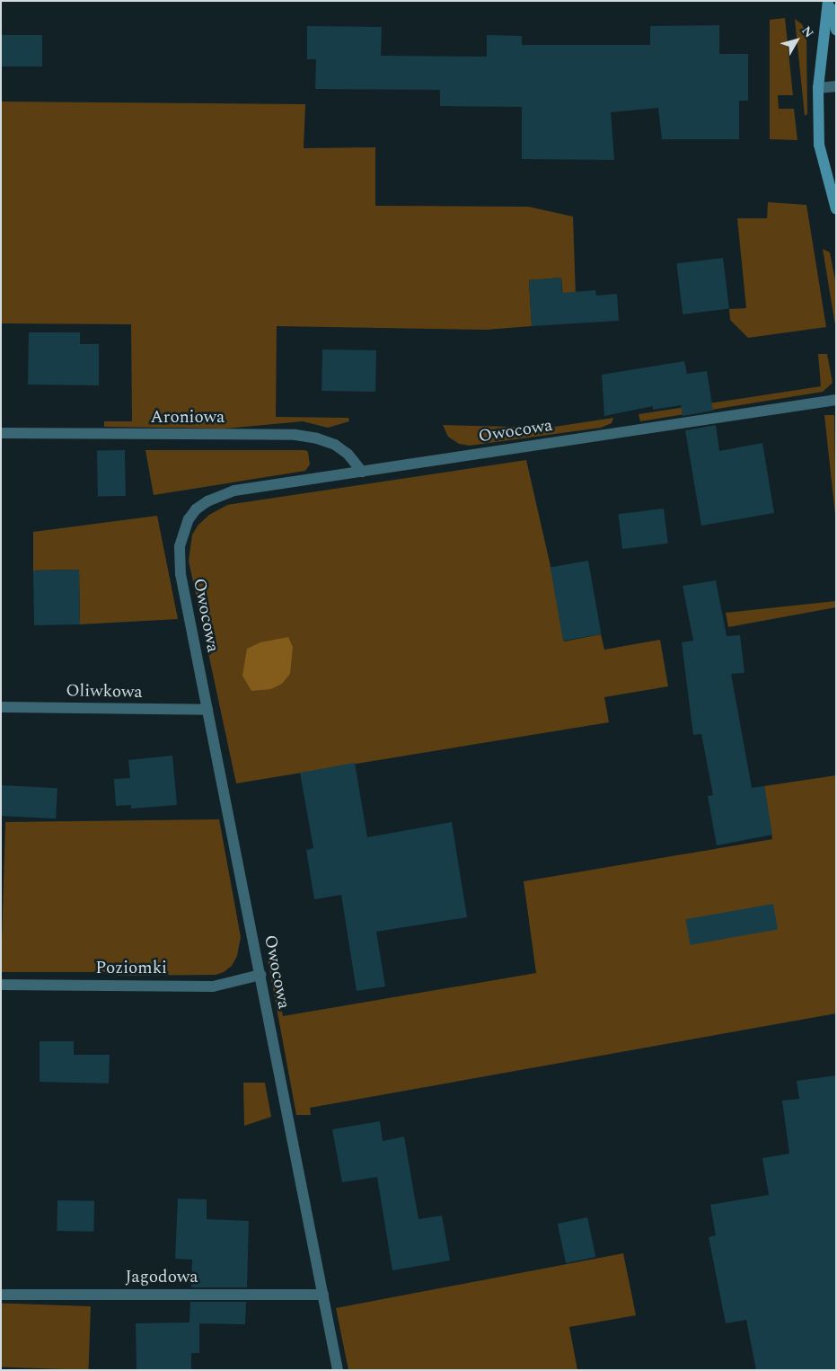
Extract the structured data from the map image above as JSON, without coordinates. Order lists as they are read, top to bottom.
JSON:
{
  "streets": {
    "street": [
      "Aroniowa",
      "Owocowa",
      "Oliwkowa",
      "Poziomki",
      "Jagodowa"
    ]
  },
  "crossings": [
    ["Aroniowa", "Owocowa"],
    ["Owocowa", "Oliwkowa"],
    ["Owocowa", "Poziomki"],
    ["Owocowa", "Jagodowa"]
  ],
  "north": "top right"
}
